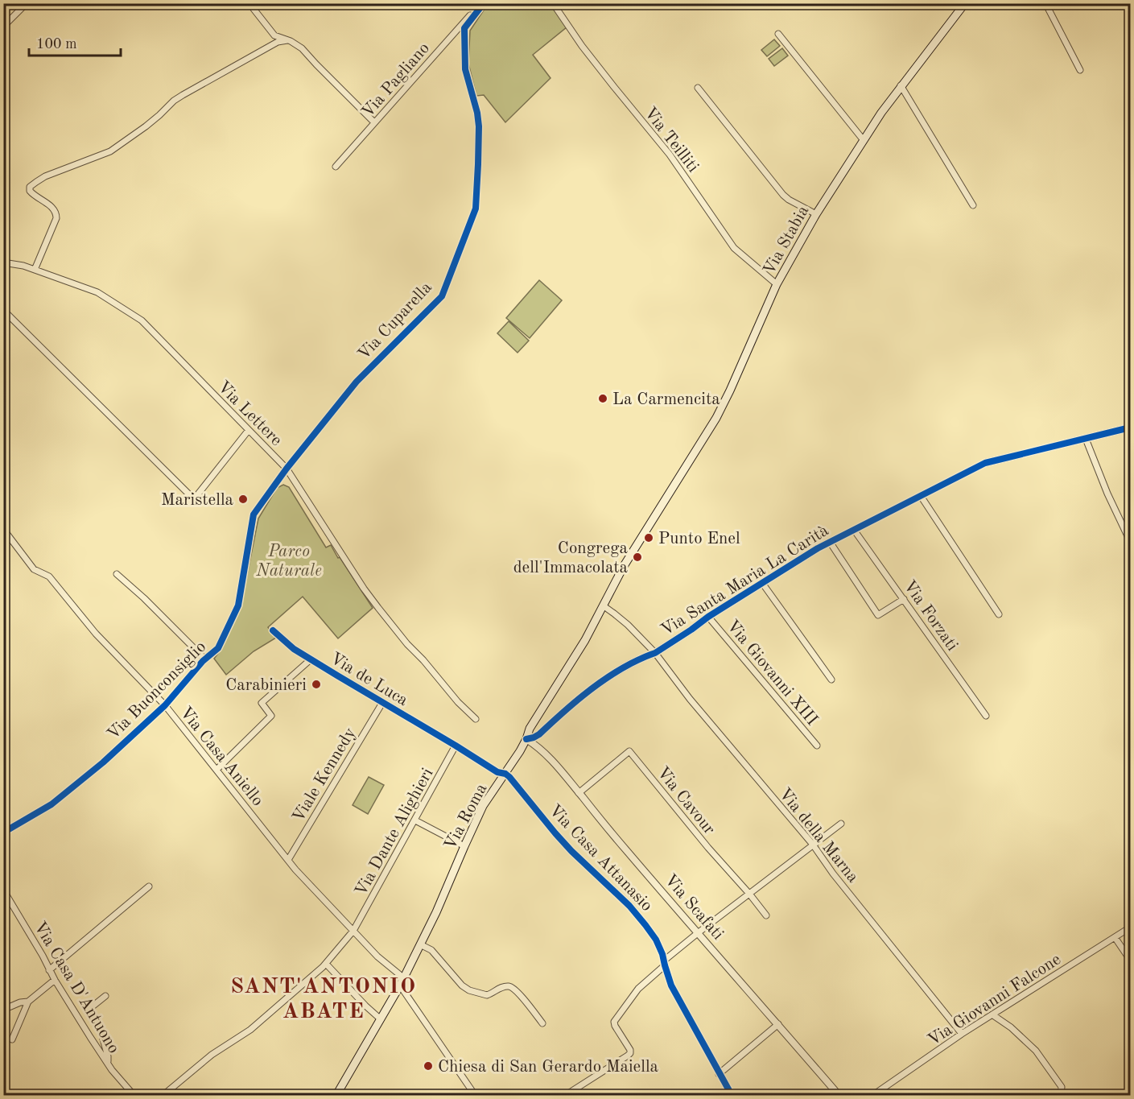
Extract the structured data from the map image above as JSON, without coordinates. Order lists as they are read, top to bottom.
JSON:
{
  "streets": {
    "main road": ["Via Stabia", "Via Roma"],
    "street": [
      "Via Pagliano",
      "Via Teilliti",
      "Via Cuparella",
      "Via Lettere",
      "Via Santa Maria La Carità",
      "Via Forzati",
      "Via Giovanni XIII",
      "Via de Luca",
      "Via Buonconsiglio",
      "Via Casa Aniello",
      "Viale Kennedy",
      "Via Cavour",
      "Via Dante Alighieri",
      "Via della Marna",
      "Via Casa Attanasio",
      "Via Scafati",
      "Via Casa D'Antuono",
      "Via Giovanni Falcone"
    ]
  },
  "crossings": [
    ["Via Pagliano", "Via Cuparella"],
    ["Via Teilliti", "Via Stabia"],
    ["Via Stabia", "Via Roma"],
    ["Via Cuparella", "Via Lettere"],
    ["Via Cuparella", "Via Buonconsiglio"],
    ["Via Lettere", "Via Buonconsiglio"],
    ["Via Santa Maria La Carità", "Via Forzati"],
    ["Via Santa Maria La Carità", "Via Giovanni XIII"],
    ["Via Santa Maria La Carità", "Via Roma"],
    ["Via Santa Maria La Carità", "Via della Marna"],
    ["Via Santa Maria La Carità", "Via Scafati"],
    ["Via de Luca", "Viale Kennedy"],
    ["Via de Luca", "Via Roma"],
    ["Via de Luca", "Via Dante Alighieri"],
    ["Via de Luca", "Via Casa Attanasio"],
    ["Via Buonconsiglio", "Via Casa Aniello"],
    ["Via Casa Aniello", "Viale Kennedy"],
    ["Via Casa Aniello", "Via Roma"],
    ["Via Casa Aniello", "Via Dante Alighieri"],
    ["Via Cavour", "Via Scafati"],
    ["Via Roma", "Via della Marna"],
    ["Via Roma", "Via Casa Attanasio"],
    ["Via Roma", "Via Scafati"],
    ["Via della Marna", "Via Giovanni Falcone"]
  ],
  "districts": ["SANT'ANTONIO ABATE"],
  "parks": ["Parco Naturale"],
  "places": [
    "La Carmencita",
    "Maristella",
    "Punto Enel",
    "Congrega dell'Immacolata",
    "Carabinieri",
    "Chiesa di San Gerardo Maiella"
  ],
  "scale_bar": "100 m"
}
